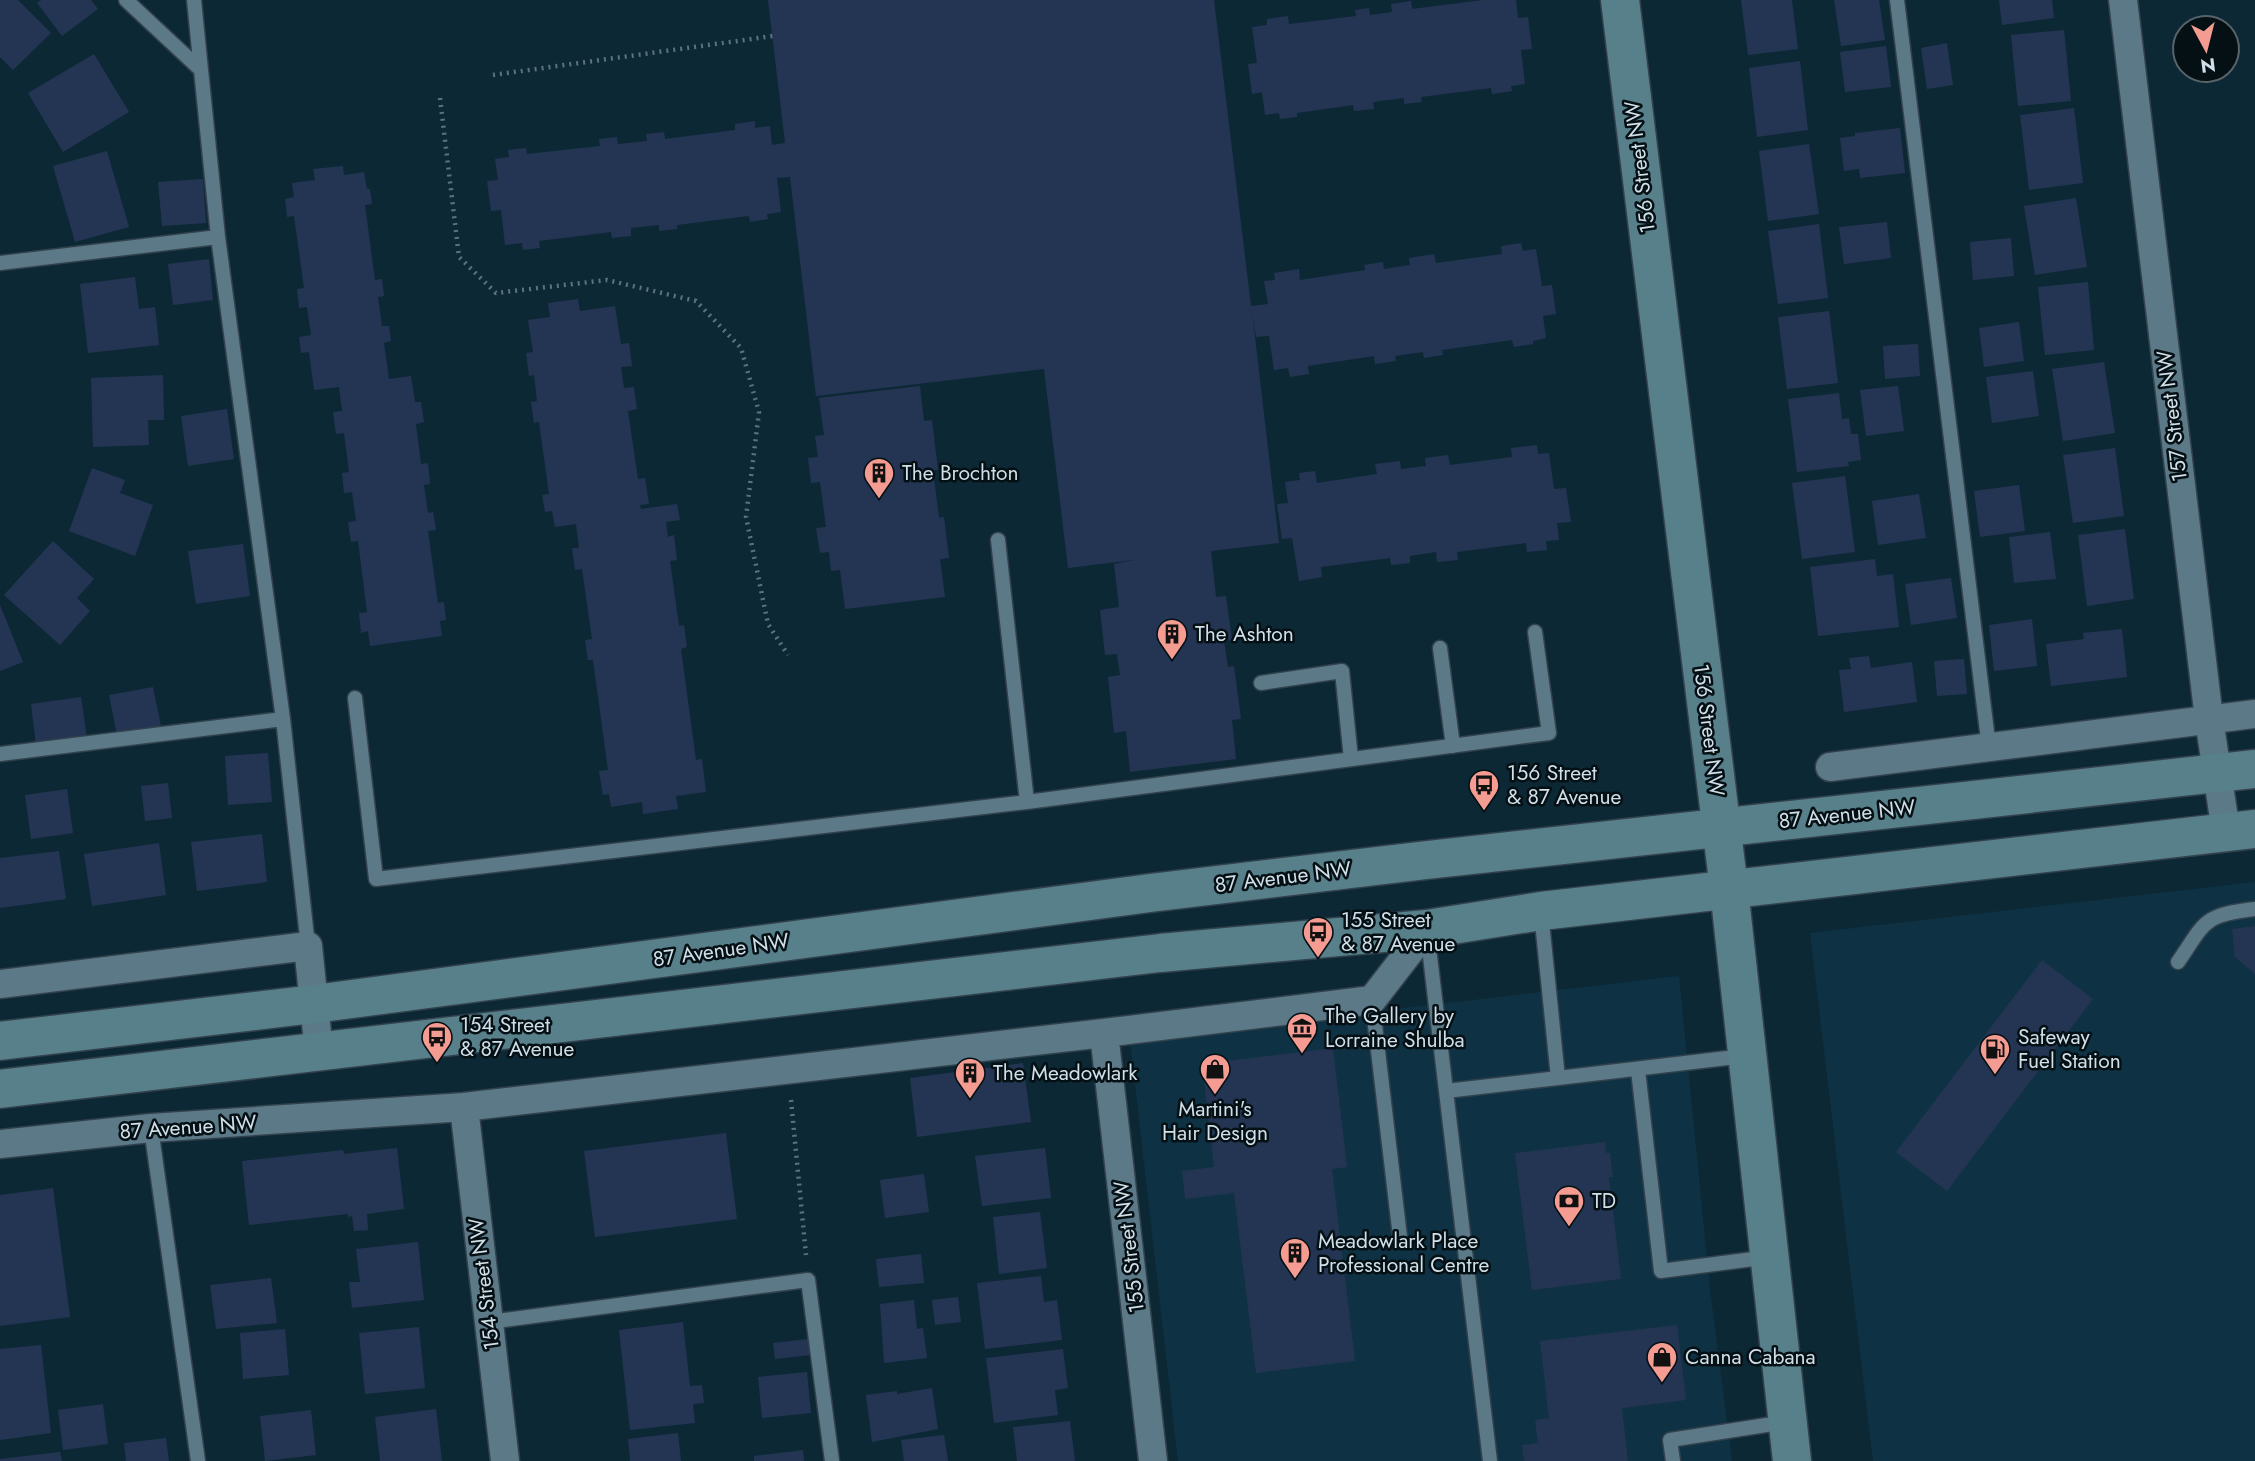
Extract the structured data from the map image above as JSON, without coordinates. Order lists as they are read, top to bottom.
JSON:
{
  "streets": {
    "main road": ["156 Street NW", "87 Avenue NW"],
    "street": ["157 Street NW", "155 Street NW", "154 Street NW"]
  },
  "crossings": [
    ["156 Street NW", "87 Avenue NW"],
    ["157 Street NW", "87 Avenue NW"],
    ["87 Avenue NW", "155 Street NW"],
    ["87 Avenue NW", "154 Street NW"]
  ],
  "places": {
    "building": [
      "The Brochton",
      "The Ashton",
      "The Meadowlark",
      "Meadowlark Place Professional Centre"
    ],
    "bus stop": ["156 Street & 87 Avenue", "155 Street & 87 Avenue", "154 Street & 87 Avenue"],
    "museum": ["The Gallery by Lorraine Shulba"],
    "fuel station": ["Safeway Fuel Station"],
    "shop": ["Martini's Hair Design", "Canna Cabana"],
    "bank": ["TD"]
  },
  "north": "bottom"
}
